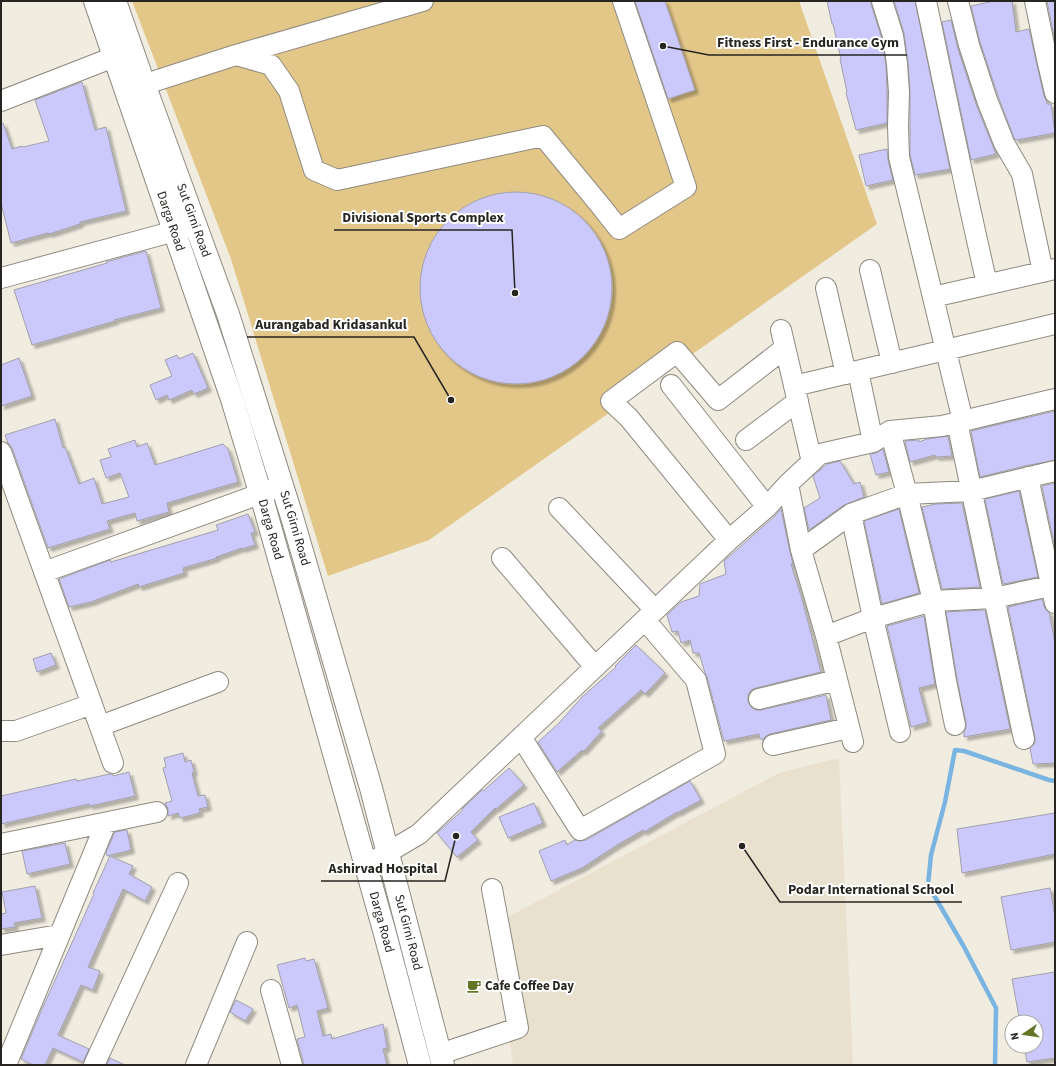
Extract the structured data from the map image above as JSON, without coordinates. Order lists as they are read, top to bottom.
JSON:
{
  "streets": {
    "main road": ["Sut Girni Road", "Darga Road"]
  },
  "crossings": [
    ["Sut Girni Road", "Darga Road"]
  ],
  "places": {
    "other": [
      "Fitness First - Endurance Gym",
      "Divisional Sports Complex",
      "Aurangabad Kridasankul",
      "Ashirvad Hospital",
      "Podar International School"
    ],
    "cafe": ["Cafe Coffee Day"]
  },
  "north": "left"
}
